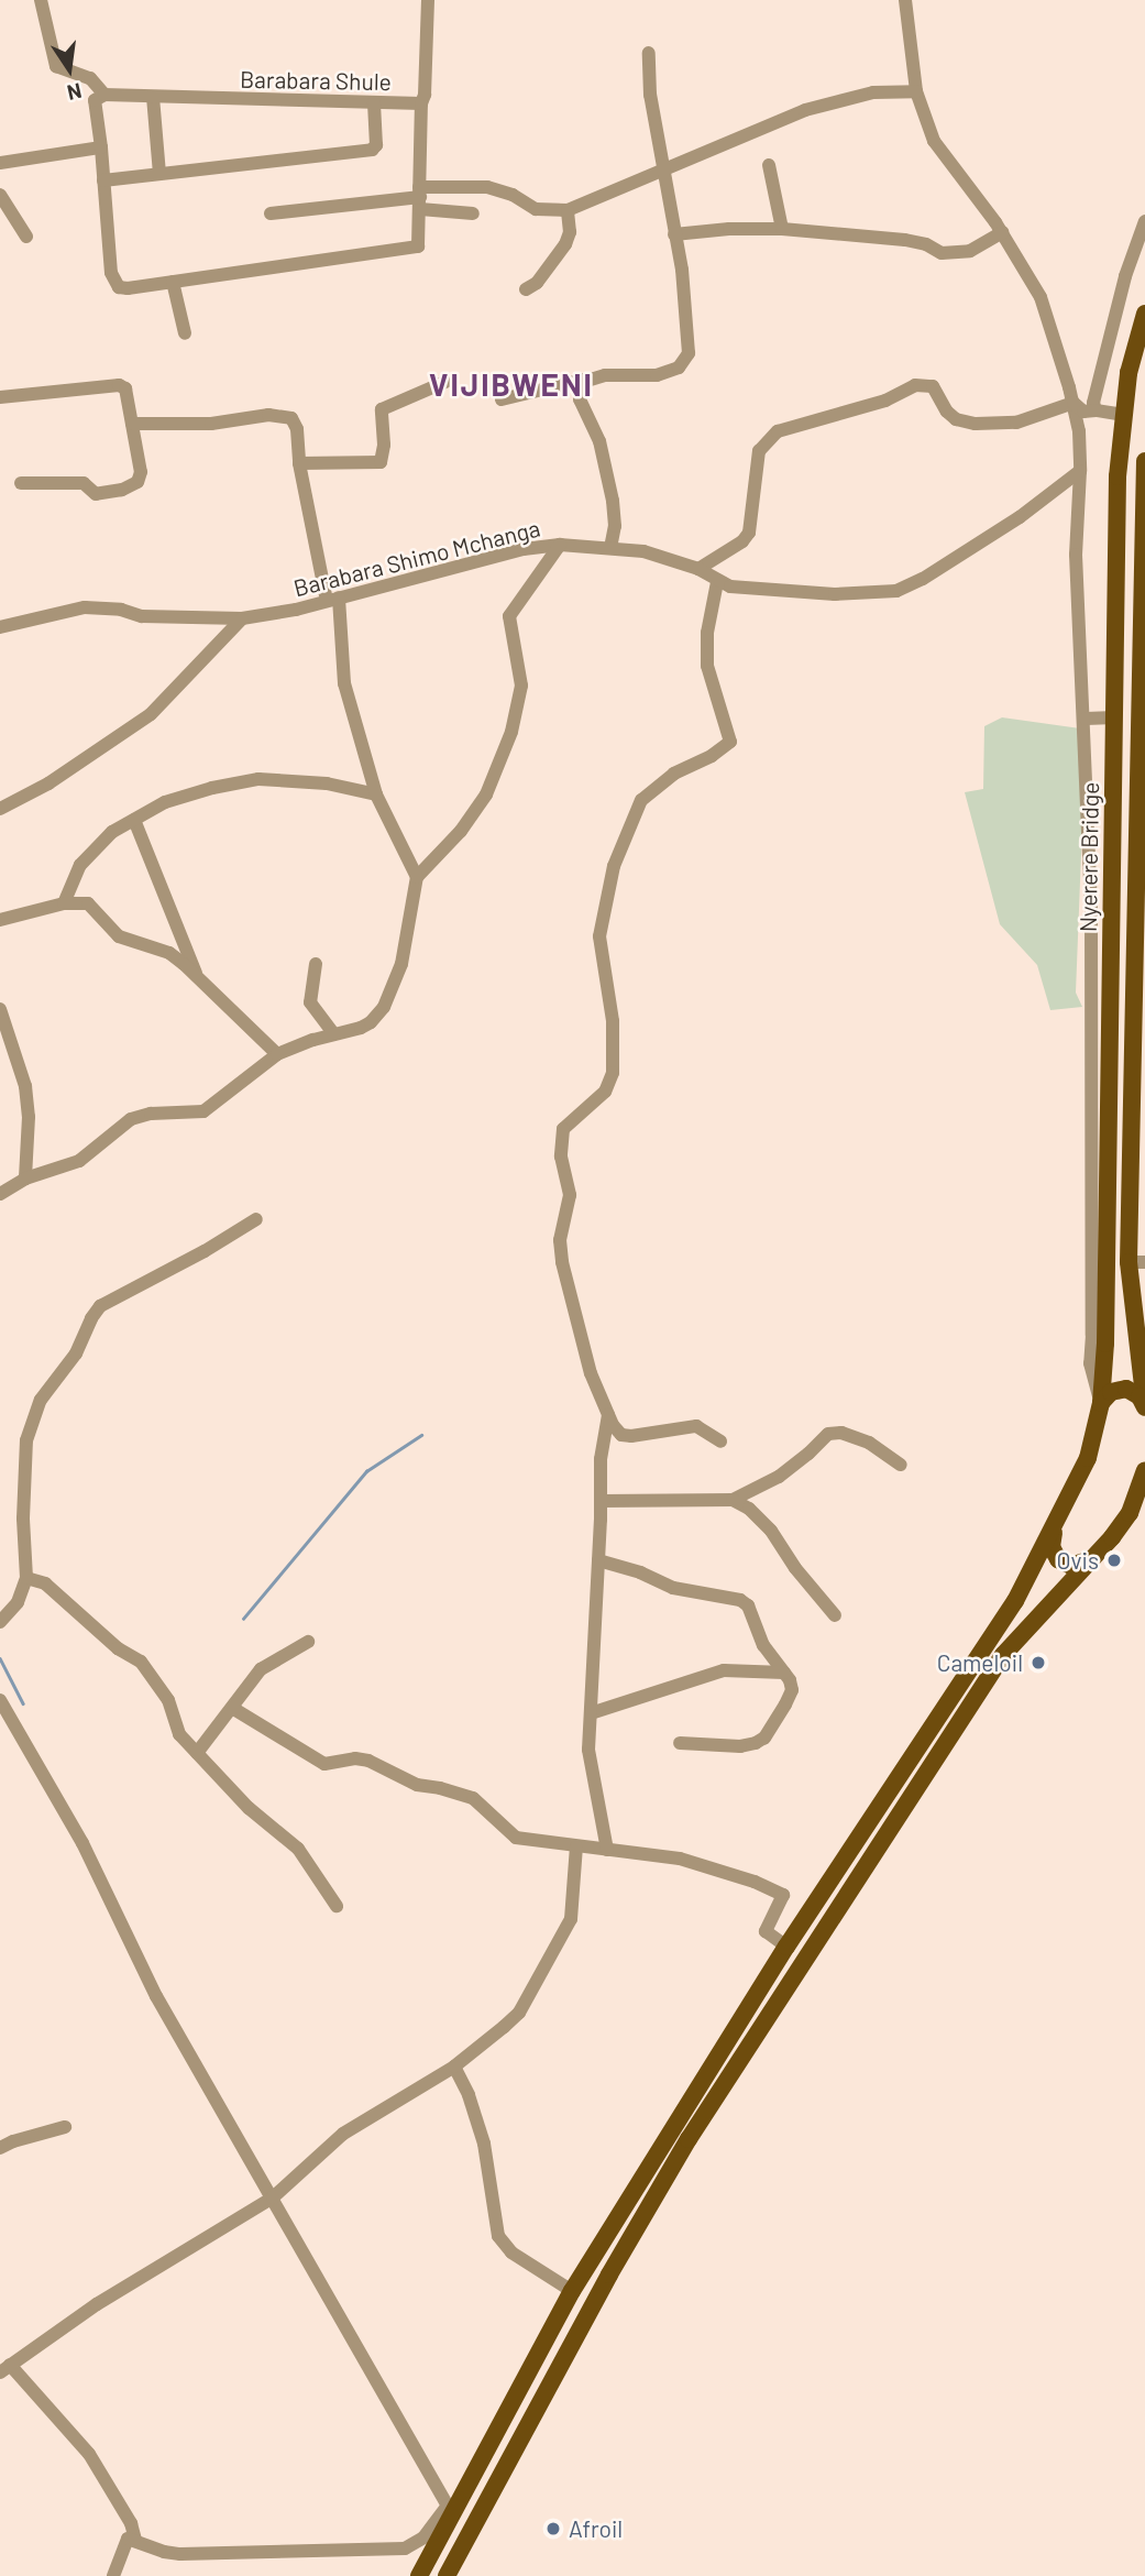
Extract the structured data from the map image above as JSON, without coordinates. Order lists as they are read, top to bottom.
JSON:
{
  "streets": {
    "main road": ["Nyerere Bridge"],
    "street": ["Barabara Shule", "Barabara Shimo Mchanga"]
  },
  "districts": ["VIJIBWENI"],
  "places": ["Ovis", "Cameloil", "Afroil"],
  "north": "bottom"
}
